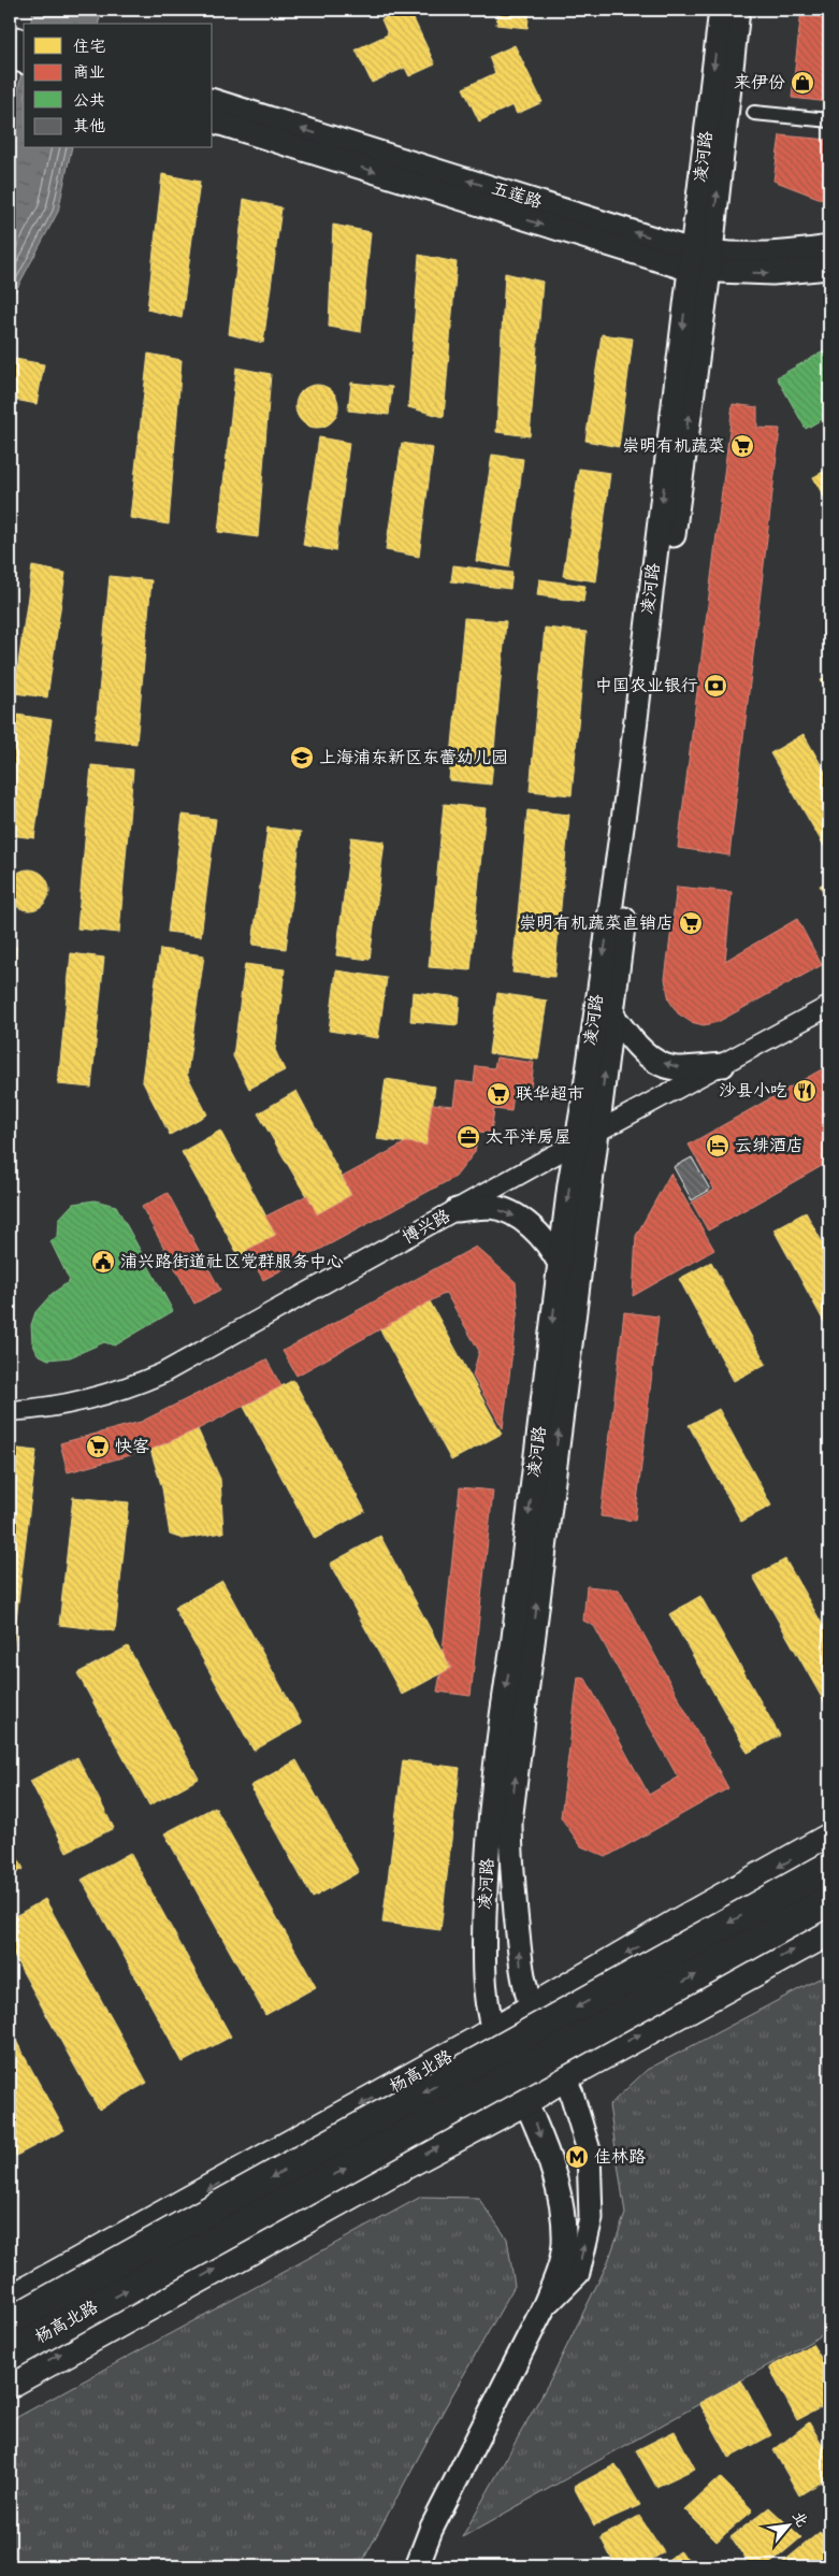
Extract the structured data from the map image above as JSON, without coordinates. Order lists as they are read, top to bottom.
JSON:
{
  "streets": {
    "main road": ["杨高北路"],
    "street": ["凌河路", "五莲路", "博兴路"]
  },
  "crossings": [
    ["凌河路", "五莲路"],
    ["凌河路", "博兴路"],
    ["凌河路", "杨高北路"]
  ],
  "places": {
    "shop": ["来伊份"],
    "supermarket": [
      "崇明有机蔬菜",
      "崇明有机蔬菜直销店",
      "联华超市",
      "快客"
    ],
    "bank": ["中国农业银行"],
    "school or university": ["上海浦东新区东蕾幼儿园"],
    "restaurant": ["沙县小吃"],
    "office": ["太平洋房屋"],
    "hotel": ["云绯酒店"],
    "public building": ["浦兴路街道社区党群服务中心"],
    "metro station": ["佳林路"]
  },
  "legend": [
    "住宅",
    "商业",
    "公共",
    "其他"
  ],
  "north": "top right"
}
